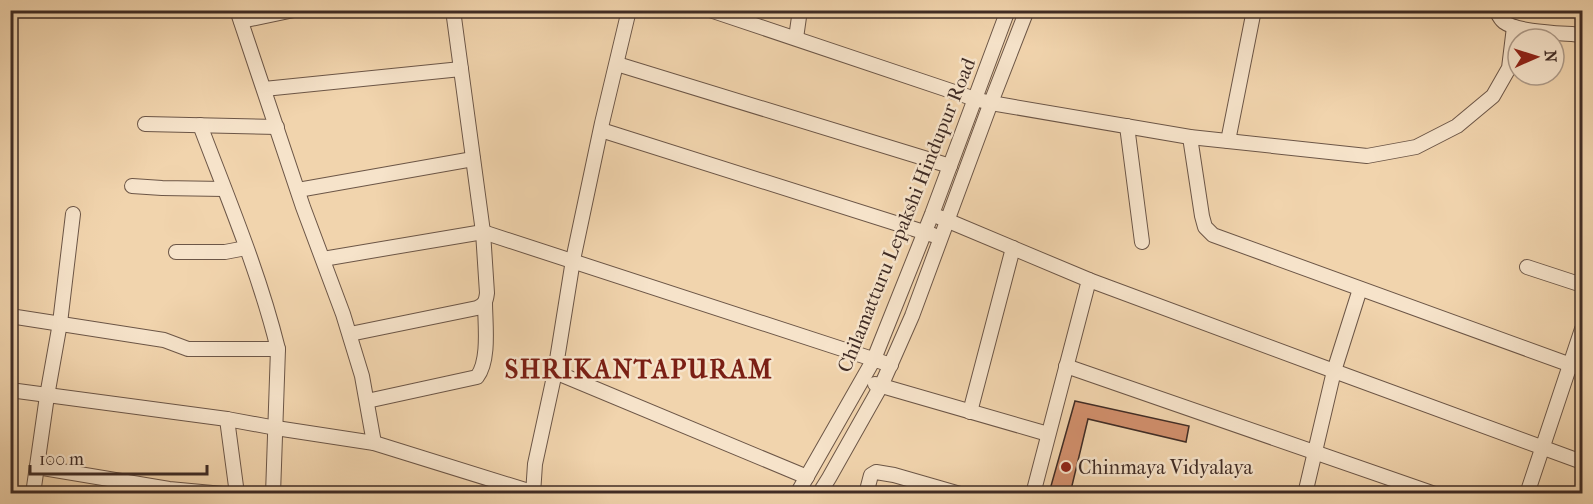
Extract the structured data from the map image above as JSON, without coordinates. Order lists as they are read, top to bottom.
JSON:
{
  "streets": {
    "street": ["Chilamatturu Lepakshi Hindupur Road"]
  },
  "districts": ["SHRIKANTAPURAM"],
  "places": ["Chinmaya Vidyalaya"],
  "scale_bar": "100 m",
  "north": "right"
}
